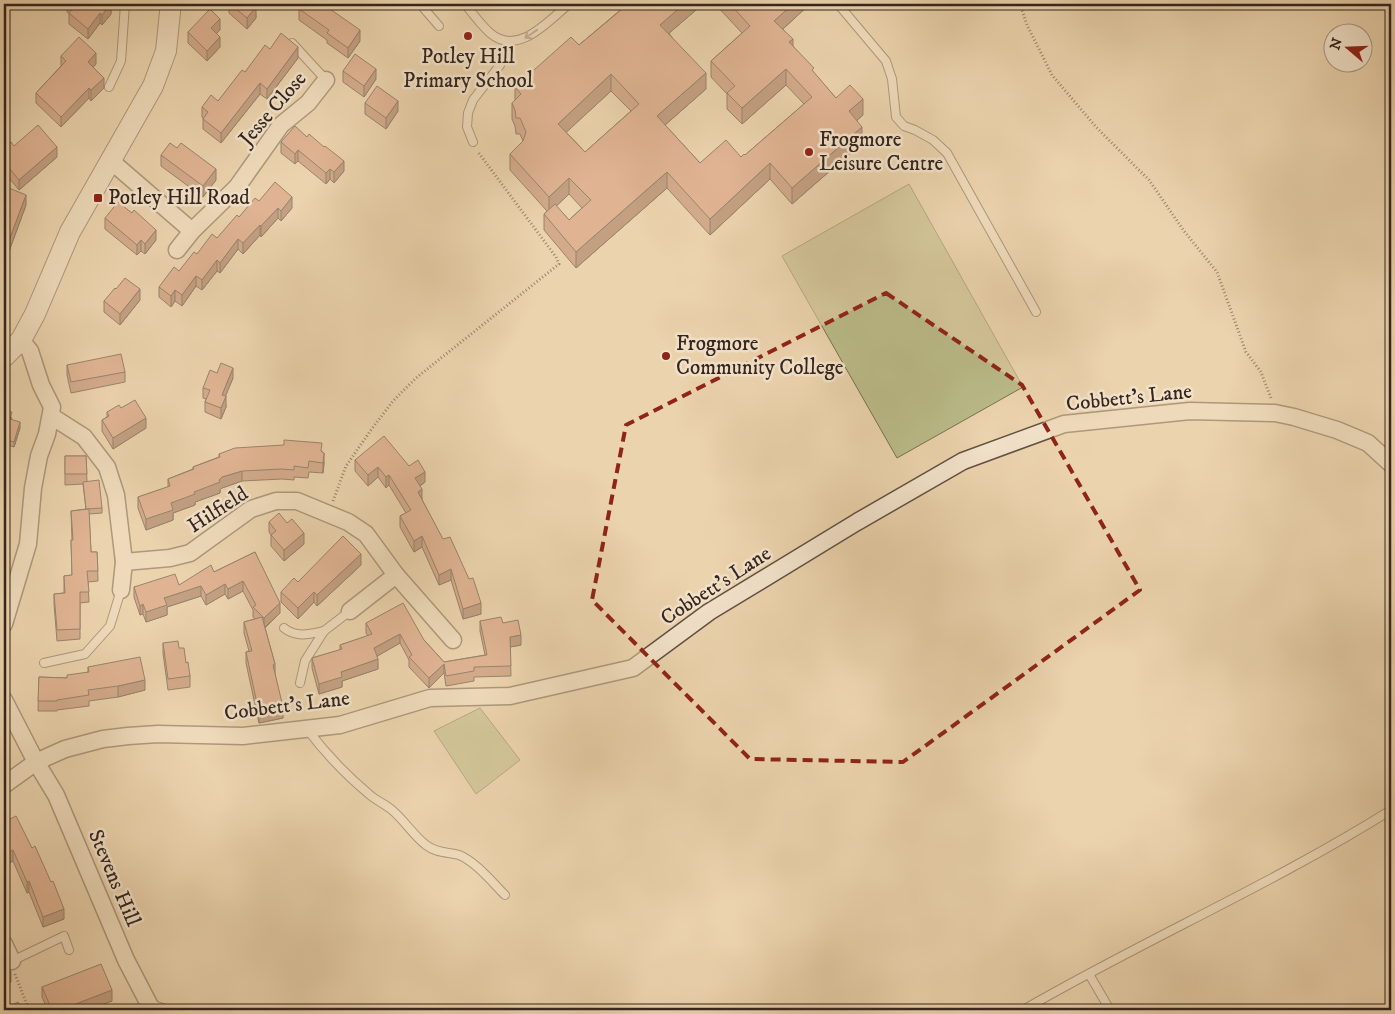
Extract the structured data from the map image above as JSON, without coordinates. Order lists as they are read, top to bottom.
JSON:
{
  "streets": {
    "street": [
      "Jesse Close",
      "Cobbett's Lane",
      "Hilfield",
      "Stevens Hill"
    ]
  },
  "crossings": [
    ["Cobbett's Lane", "Stevens Hill"]
  ],
  "places": {
    "other": ["Potley Hill Primary School", "Frogmore Leisure Centre", "Frogmore Community College"],
    "transit": ["Potley Hill Road"]
  },
  "north": "left"
}
